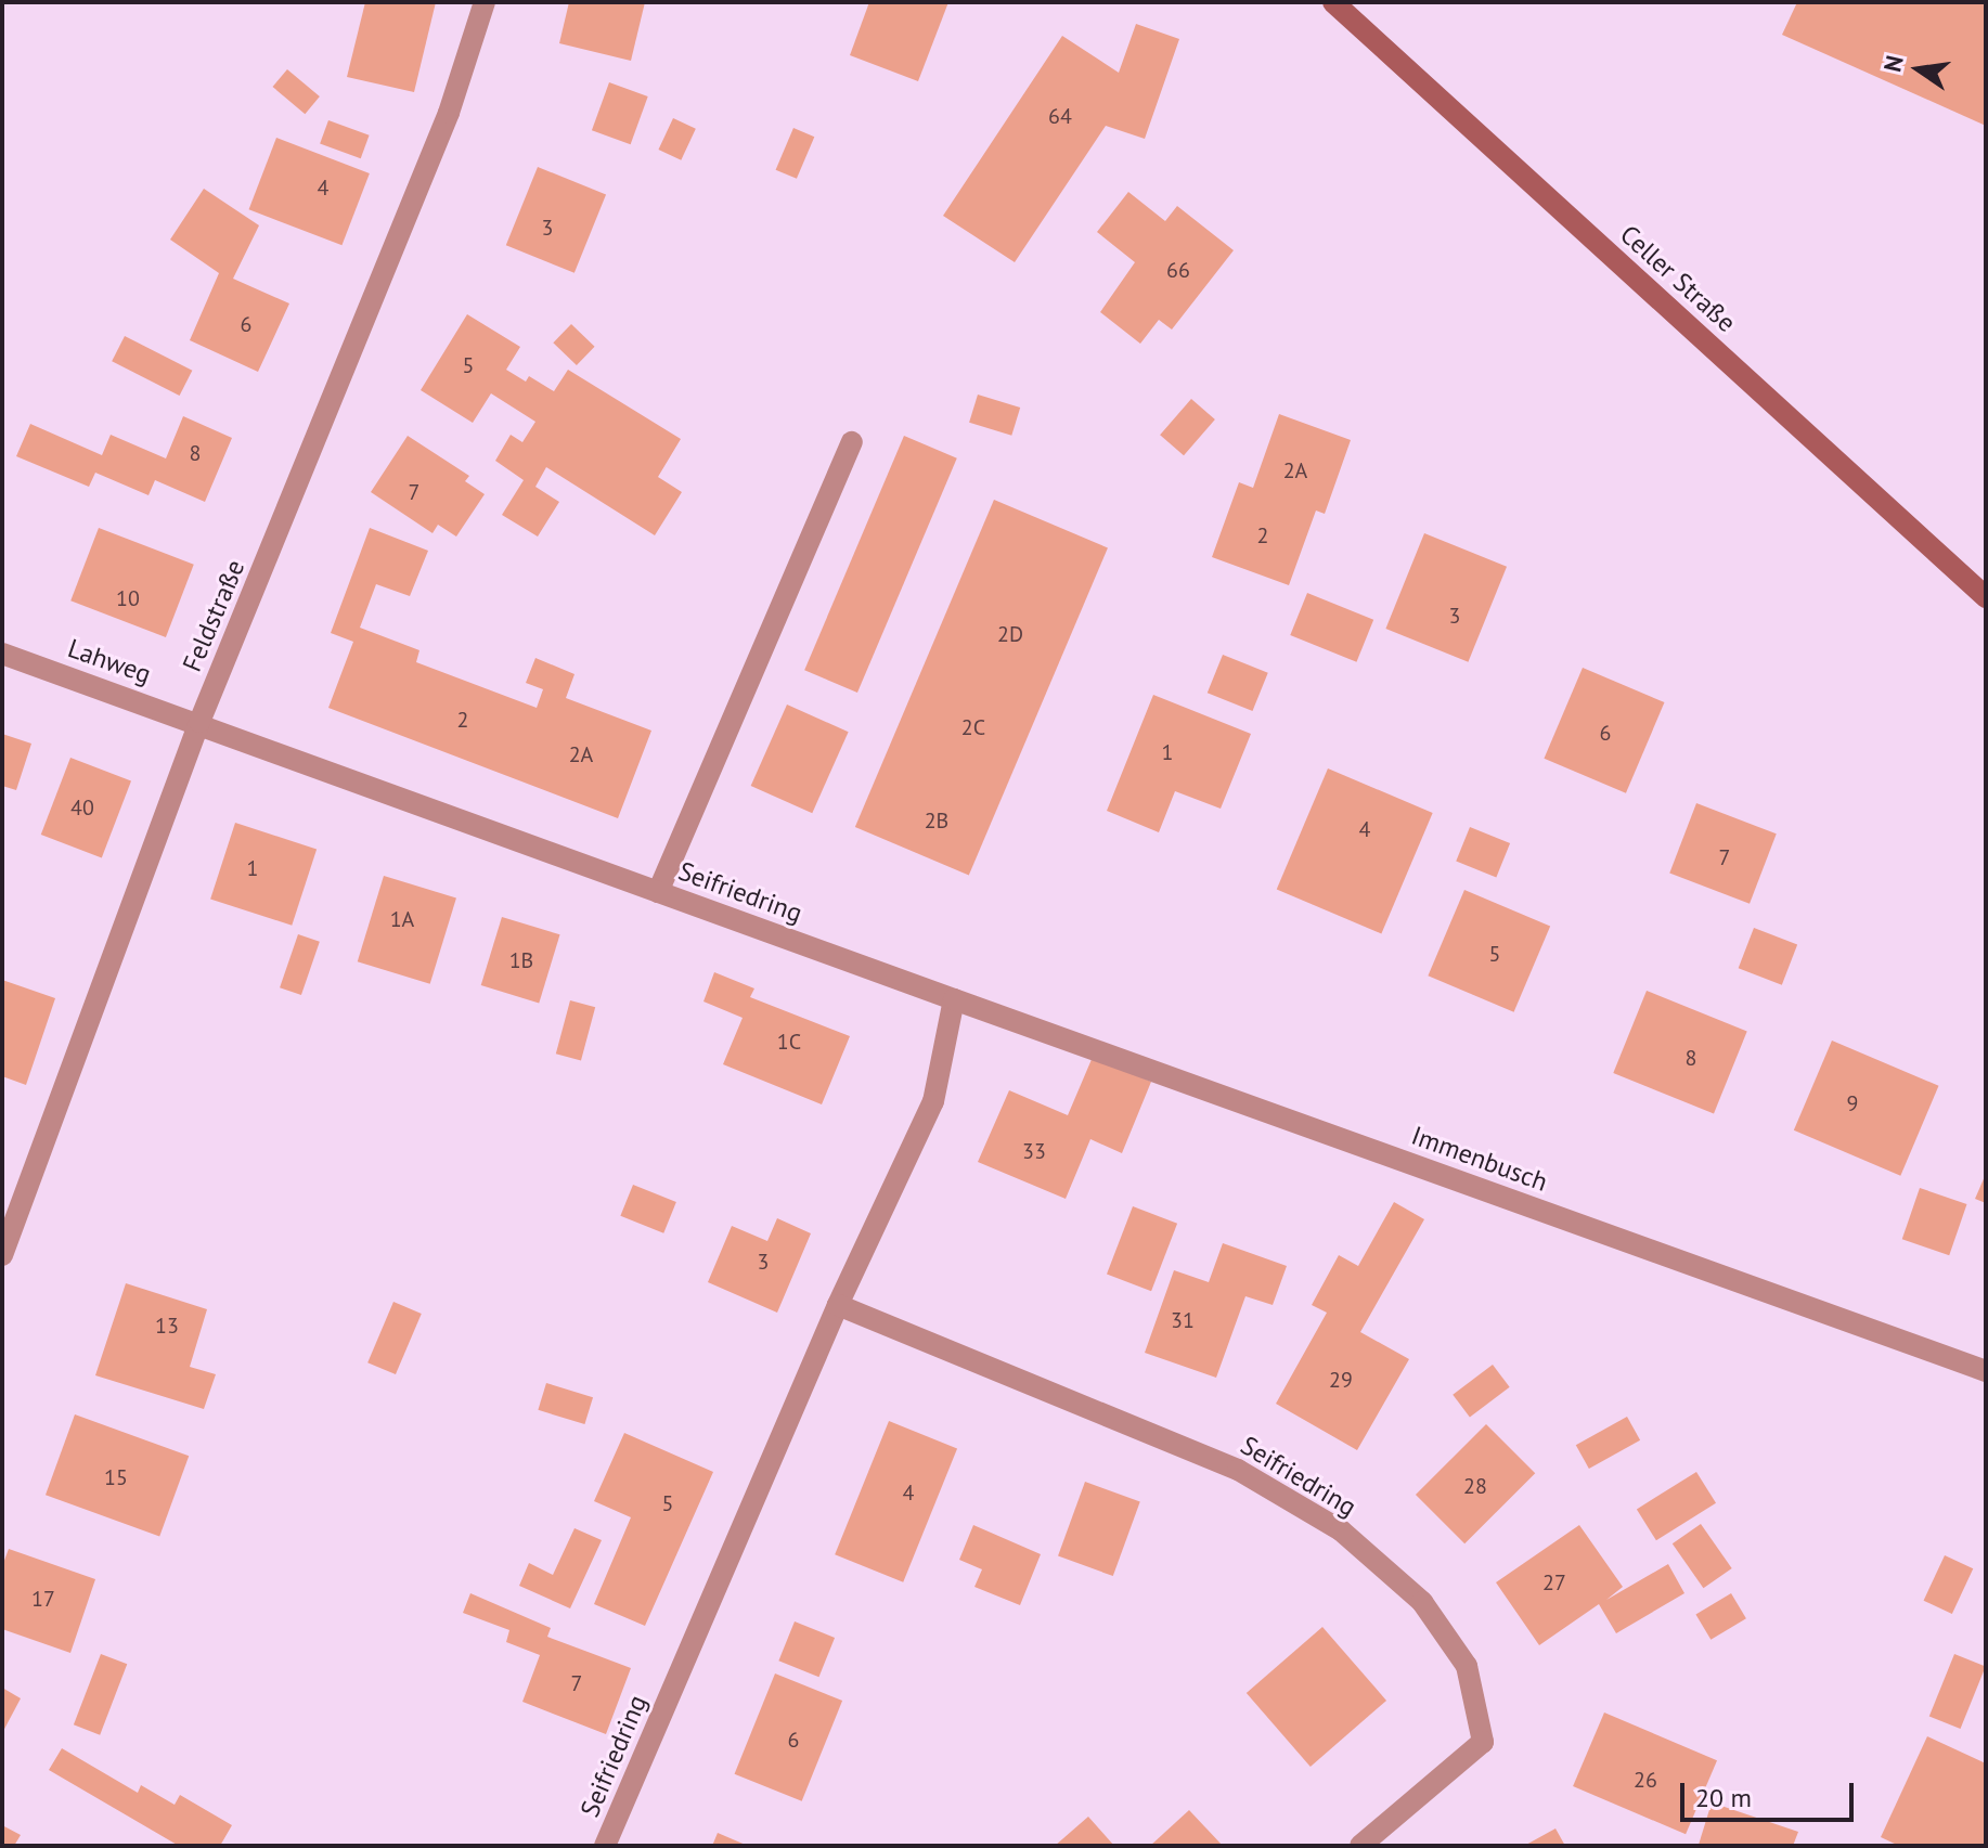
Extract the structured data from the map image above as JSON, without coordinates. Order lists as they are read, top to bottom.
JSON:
{
  "streets": {
    "street": [
      "Celler Straße",
      "Feldstraße",
      "Lahweg",
      "Seifriedring",
      "Immenbusch"
    ]
  },
  "crossings": [
    ["Feldstraße", "Lahweg"],
    ["Feldstraße", "Seifriedring"],
    ["Lahweg", "Seifriedring"],
    ["Seifriedring", "Immenbusch"]
  ],
  "house_numbers": [
    "64",
    "4",
    "3",
    "66",
    "6",
    "5",
    "8",
    "2A",
    "7",
    "2",
    "10",
    "3",
    "2D",
    "2",
    "2C",
    "6",
    "1",
    "2A",
    "40",
    "2B",
    "4",
    "7",
    "1",
    "1A",
    "5",
    "1B",
    "1C",
    "8",
    "9",
    "33",
    "3",
    "31",
    "13",
    "29",
    "15",
    "28",
    "4",
    "5",
    "27",
    "17",
    "7",
    "6",
    "26"
  ],
  "scale_bar": "20 m",
  "north": "left"
}
